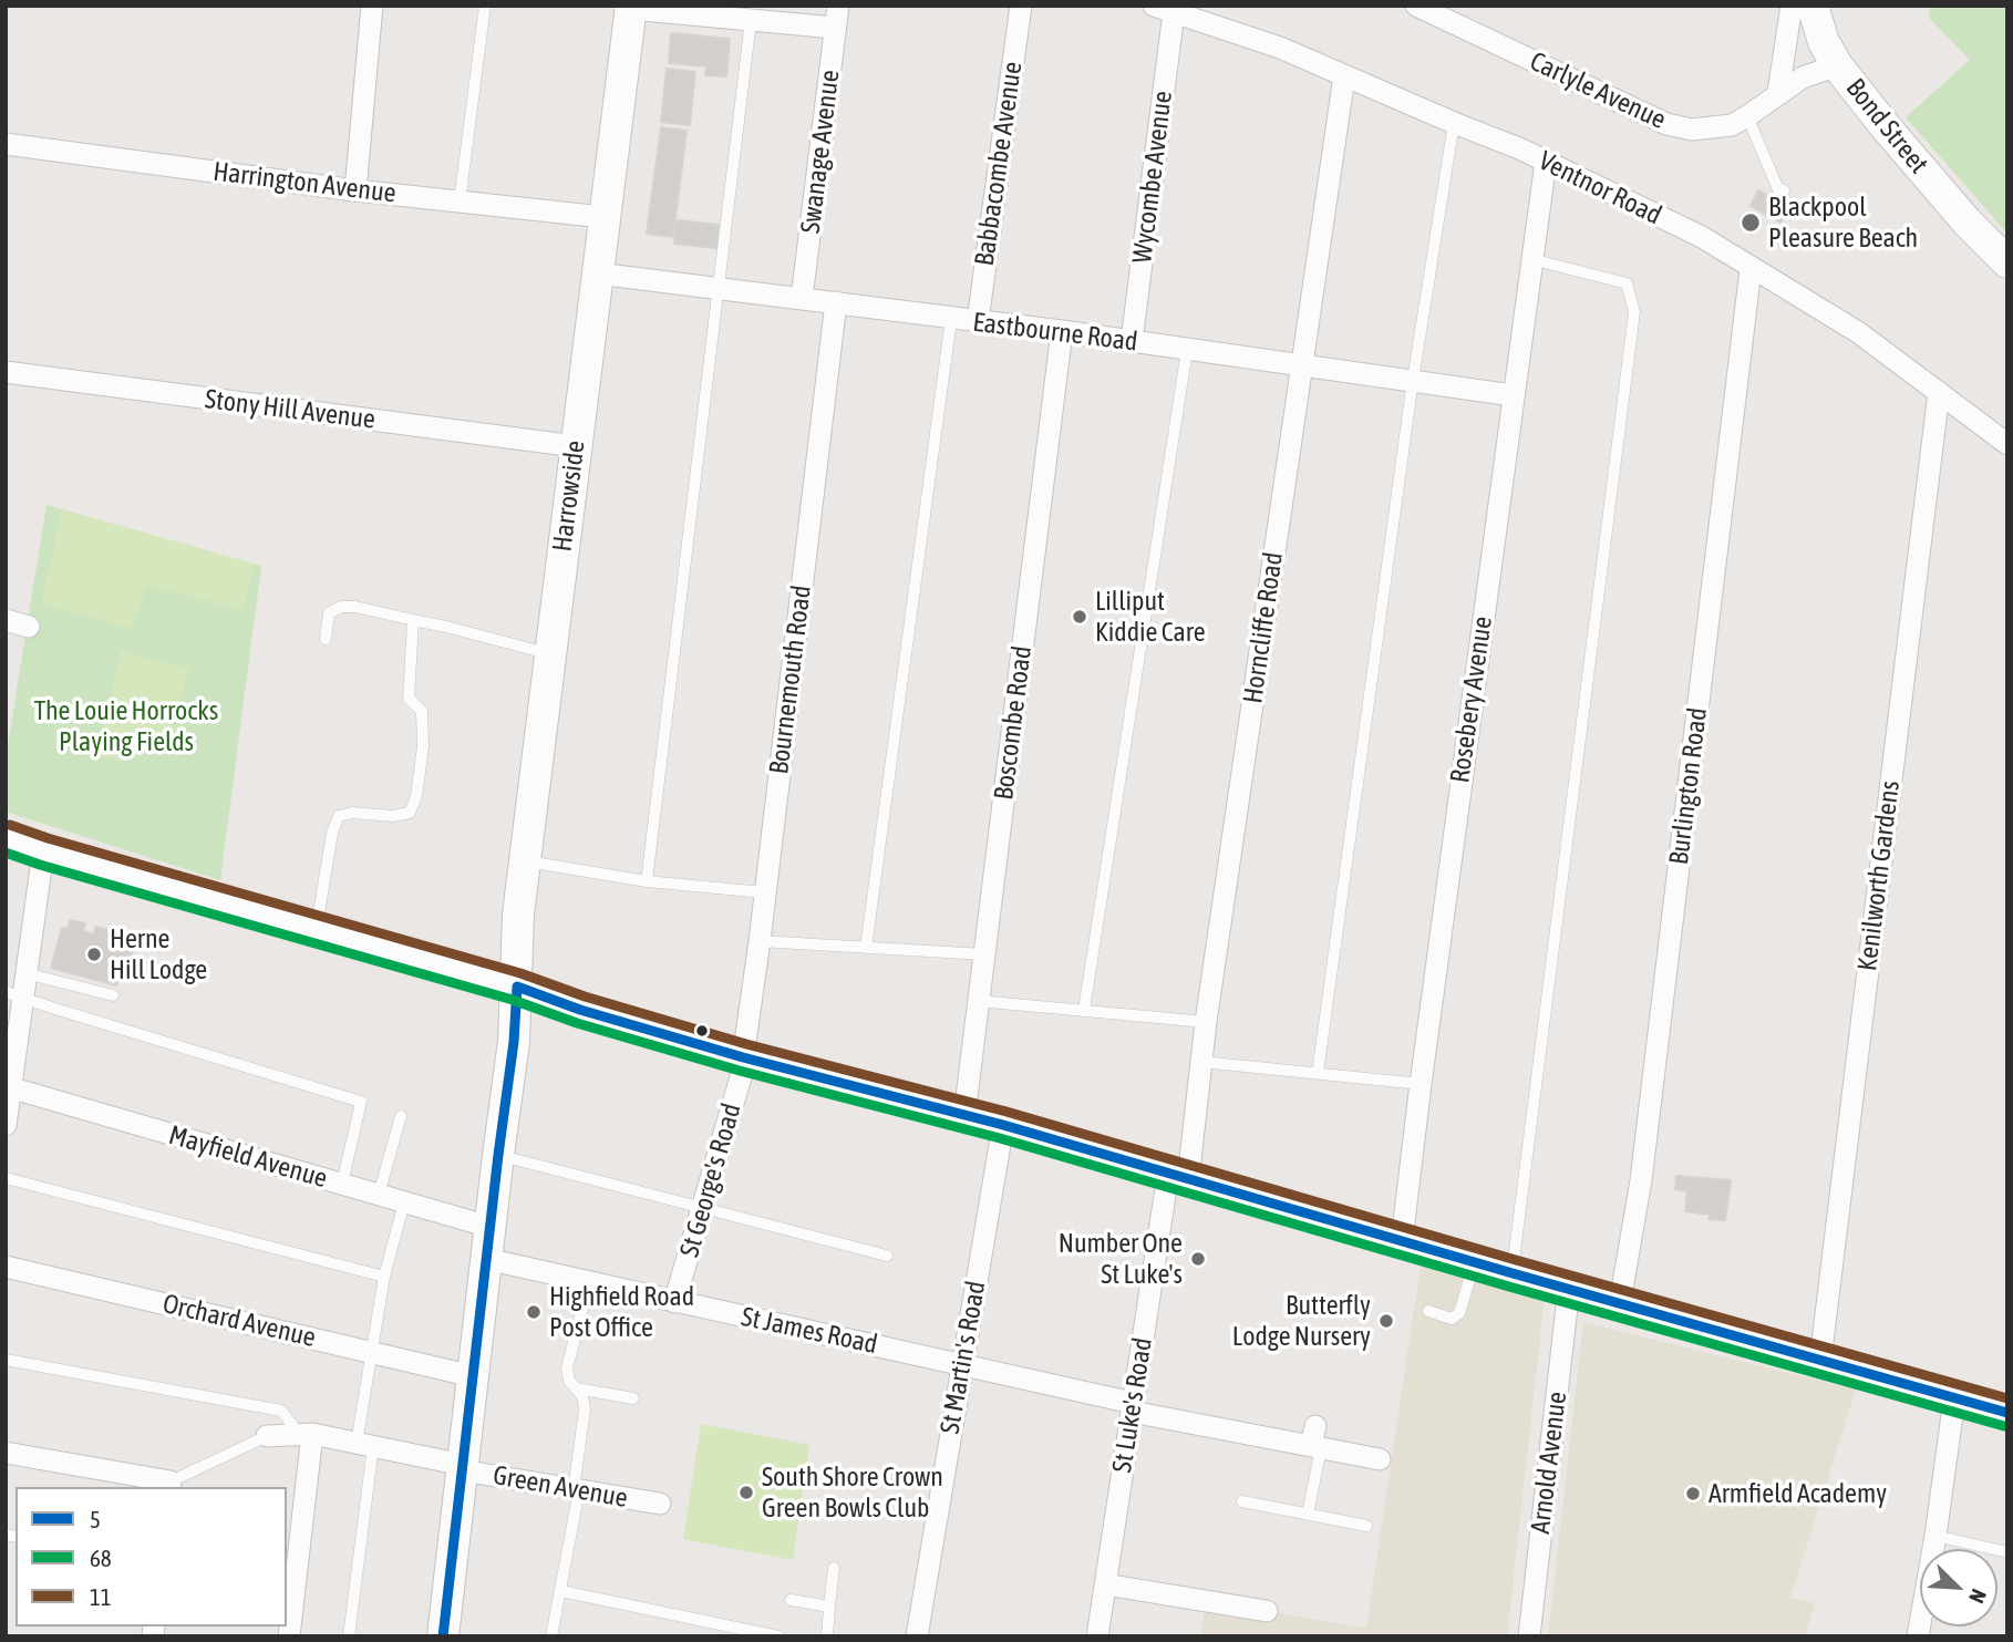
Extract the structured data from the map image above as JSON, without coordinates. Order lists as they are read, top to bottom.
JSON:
{
  "streets": {
    "main road": ["Bond Street", "Harrowside"],
    "street": [
      "Carlyle Avenue",
      "Swanage Avenue",
      "Babbacombe Avenue",
      "Wycombe Avenue",
      "Harrington Avenue",
      "Ventnor Road",
      "Eastbourne Road",
      "Stony Hill Avenue",
      "Horncliffe Road",
      "Bournemouth Road",
      "Rosebery Avenue",
      "Boscombe Road",
      "Burlington Road",
      "Kenilworth Gardens",
      "Mayfield Avenue",
      "St George's Road",
      "Orchard Avenue",
      "St James Road",
      "St Martin's Road",
      "St Luke's Road",
      "Arnold Avenue",
      "Green Avenue"
    ]
  },
  "crossings": [
    ["Carlyle Avenue", "Bond Street"],
    ["Swanage Avenue", "Eastbourne Road"],
    ["Babbacombe Avenue", "Eastbourne Road"],
    ["Wycombe Avenue", "Ventnor Road"],
    ["Wycombe Avenue", "Eastbourne Road"],
    ["Harrington Avenue", "Harrowside"],
    ["Ventnor Road", "Horncliffe Road"],
    ["Ventnor Road", "Rosebery Avenue"],
    ["Ventnor Road", "Burlington Road"],
    ["Ventnor Road", "Kenilworth Gardens"],
    ["Eastbourne Road", "Harrowside"],
    ["Eastbourne Road", "Horncliffe Road"],
    ["Eastbourne Road", "Bournemouth Road"],
    ["Eastbourne Road", "Rosebery Avenue"],
    ["Eastbourne Road", "Boscombe Road"],
    ["Stony Hill Avenue", "Harrowside"],
    ["Harrowside", "Mayfield Avenue"],
    ["Harrowside", "Orchard Avenue"],
    ["Harrowside", "St James Road"],
    ["Harrowside", "Green Avenue"],
    ["Horncliffe Road", "St Luke's Road"],
    ["Bournemouth Road", "St George's Road"],
    ["St George's Road", "St James Road"],
    ["St James Road", "St Martin's Road"],
    ["St James Road", "St Luke's Road"]
  ],
  "parks": ["The Louie Horrocks Playing Fields"],
  "places": [
    "Blackpool Pleasure Beach",
    "Lilliput Kiddie Care",
    "Herne Hill Lodge",
    "Number One St Luke's",
    "Highfield Road Post Office",
    "Butterfly Lodge Nursery",
    "South Shore Crown Green Bowls Club",
    "Armfield Academy"
  ],
  "lines": ["transit line 11", "transit line 68", "transit line 5"],
  "legend": ["5", "68", "11"],
  "north": "bottom right"
}
